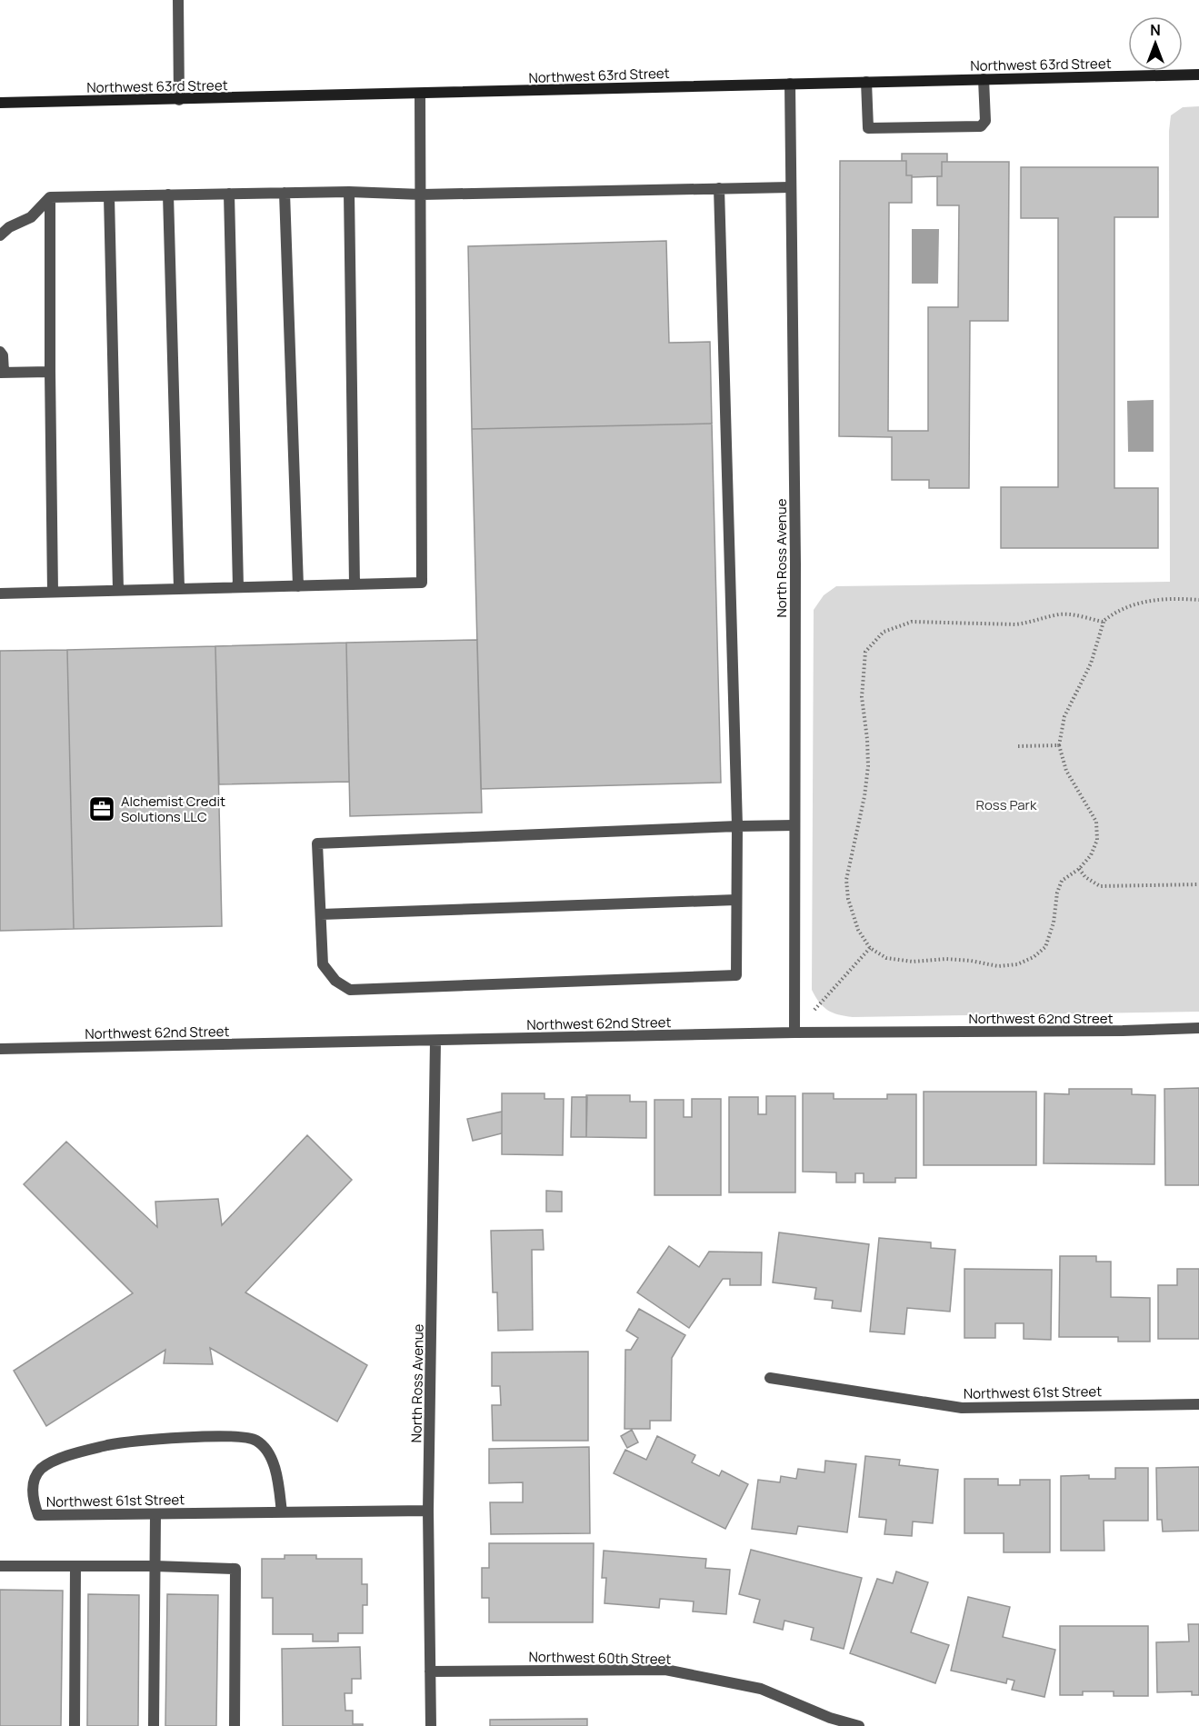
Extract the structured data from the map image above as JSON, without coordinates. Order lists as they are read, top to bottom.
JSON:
{
  "streets": {
    "main road": ["Northwest 63rd Street"],
    "street": [
      "North Ross Avenue",
      "Northwest 62nd Street",
      "Northwest 61st Street",
      "Northwest 60th Street"
    ]
  },
  "crossings": [
    ["Northwest 63rd Street", "North Ross Avenue"],
    ["North Ross Avenue", "Northwest 62nd Street"],
    ["North Ross Avenue", "Northwest 61st Street"],
    ["North Ross Avenue", "Northwest 60th Street"]
  ],
  "parks": ["Ross Park"],
  "places": {
    "office": ["Alchemist Credit Solutions LLC"]
  },
  "north": "top"
}
